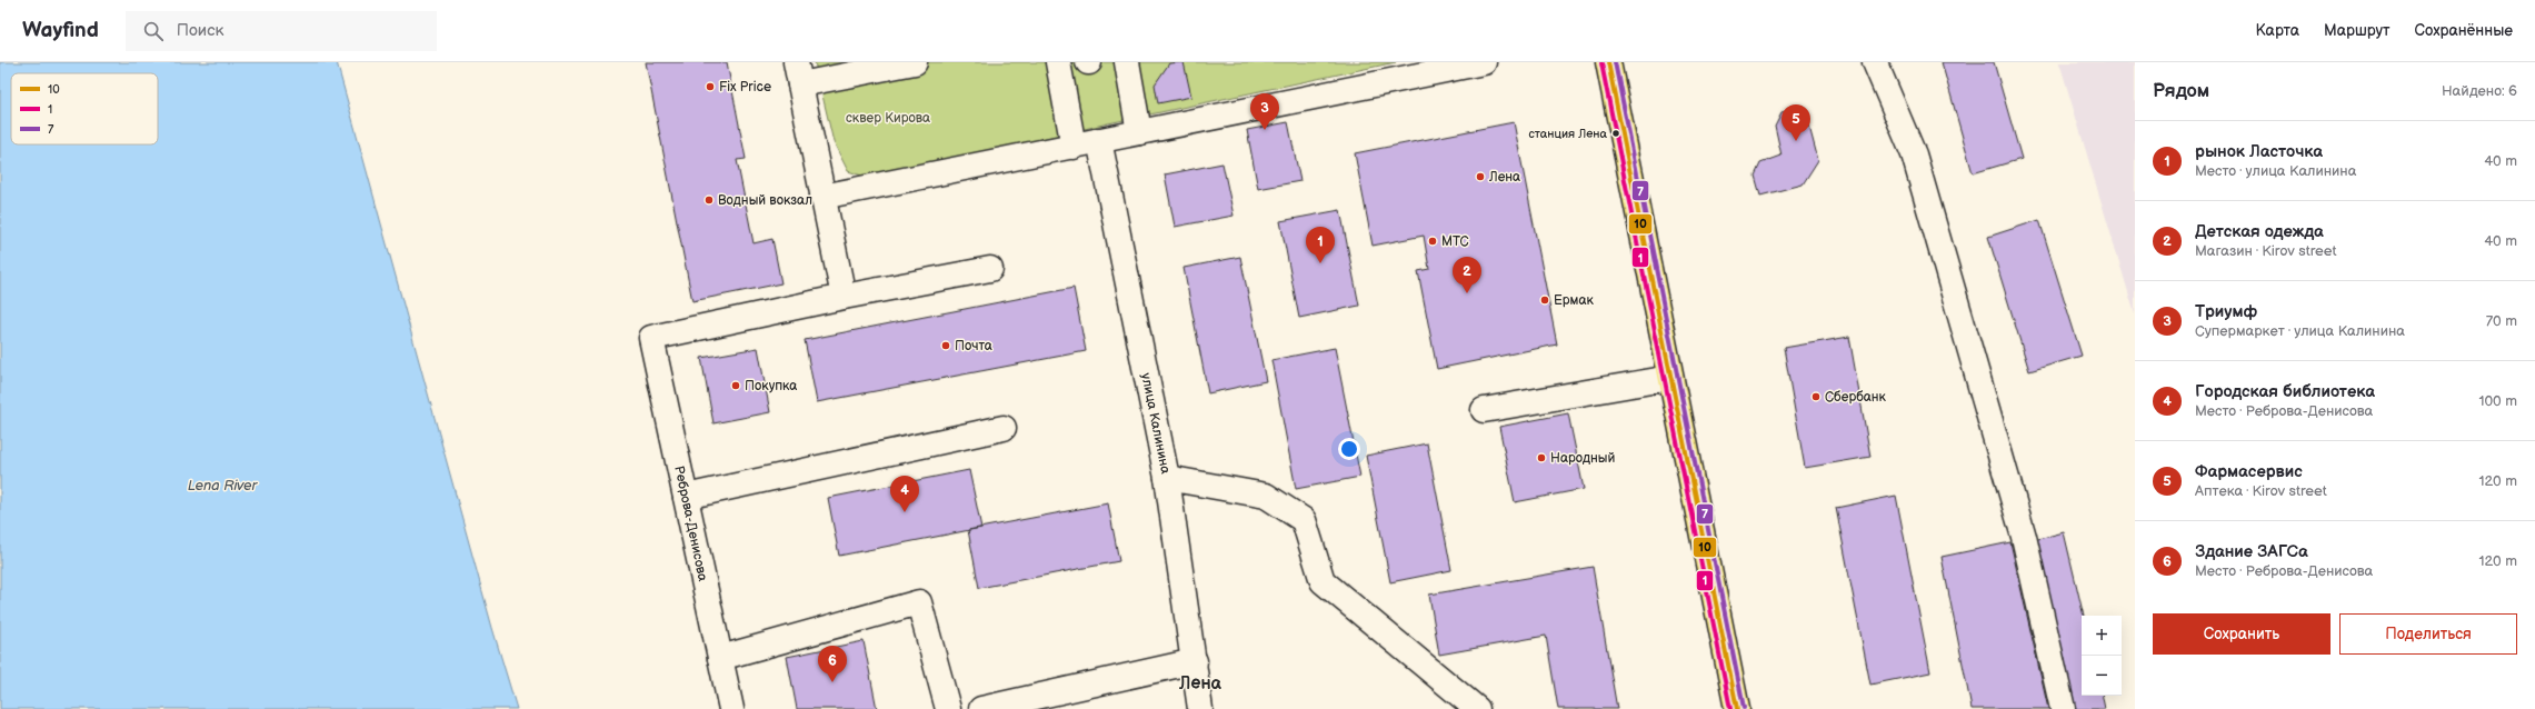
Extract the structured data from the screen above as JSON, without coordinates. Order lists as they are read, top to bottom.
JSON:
{
  "streets": {
    "street": ["улица Калинина", "Реброва-Денисова"]
  },
  "districts": ["Лена"],
  "water": ["Lena River"],
  "parks": ["сквер Кирова"],
  "places": [
    "Fix Price",
    "станция Лена",
    "Лена",
    "Водный вокзал",
    "МТС",
    "Ермак",
    "Почта",
    "Покупка",
    "Сбербанк",
    "Народный"
  ],
  "lines": ["transit line 10", "transit line 7", "transit line 1"],
  "legend": ["10", "1", "7"],
  "page": {
    "header": "Wayfind",
    "search": "Поиск",
    "nav": ["Карта", "Маршрут", "Сохранённые"],
    "heading": ["Рядом", "Найдено: 6"],
    "pins": [
      "3",
      "5",
      "1",
      "2",
      "4",
      "6"
    ],
    "list": [
      {
        "mark": "1",
        "name": "рынок Ласточка",
        "note": "Место · улица Калинина",
        "value": "40 m"
      },
      {
        "mark": "2",
        "name": "Детская одежда",
        "note": "Магазин · Kirov street",
        "value": "40 m"
      },
      {
        "mark": "3",
        "name": "Триумф",
        "note": "Супермаркет · улица Калинина",
        "value": "70 m"
      },
      {
        "mark": "4",
        "name": "Городская библиотека",
        "note": "Место · Реброва-Денисова",
        "value": "100 m"
      },
      {
        "mark": "5",
        "name": "Фармасервис",
        "note": "Аптека · Kirov street",
        "value": "120 m"
      },
      {
        "mark": "6",
        "name": "Здание ЗАГСа",
        "note": "Место · Реброва-Денисова",
        "value": "120 m"
      }
    ],
    "buttons": ["Сохранить", "Поделиться"],
    "map_buttons": ["+", "−"]
  }
}
